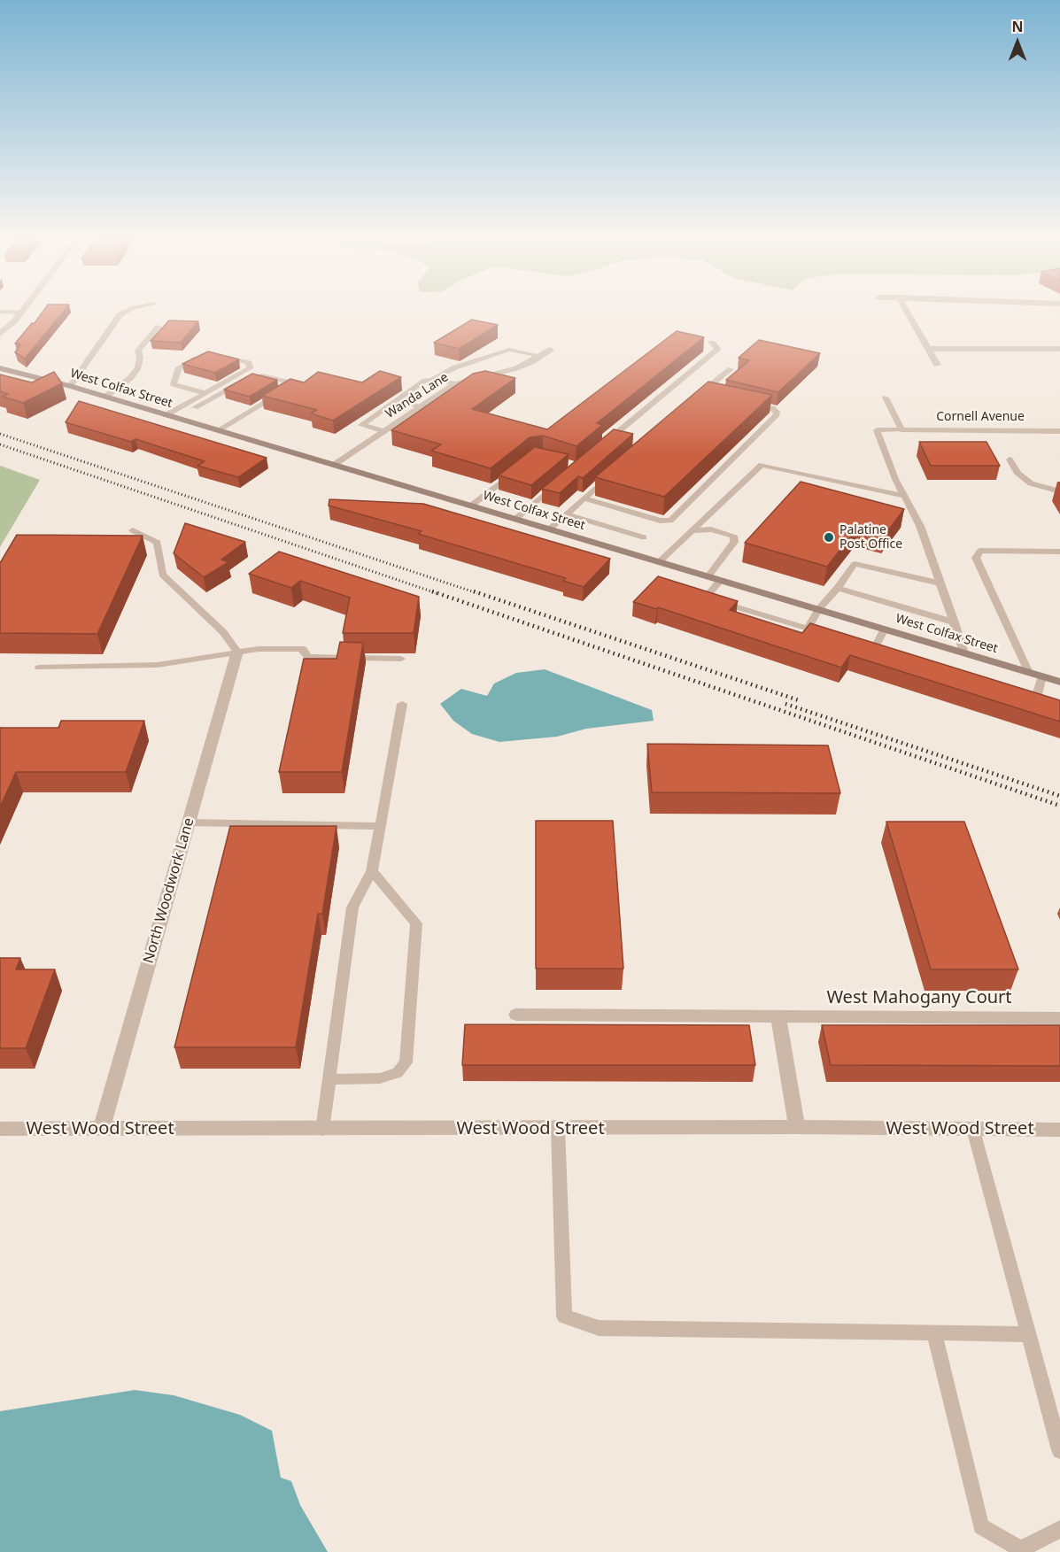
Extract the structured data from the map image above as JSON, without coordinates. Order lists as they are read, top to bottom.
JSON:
{
  "streets": {
    "street": [
      "West Colfax Street",
      "Wanda Lane",
      "Cornell Avenue",
      "North Woodwork Lane",
      "West Mahogany Court",
      "West Wood Street"
    ]
  },
  "crossings": [
    ["West Colfax Street", "Wanda Lane"],
    ["North Woodwork Lane", "West Wood Street"]
  ],
  "places": ["Palatine Post Office"],
  "north": "top"
}
